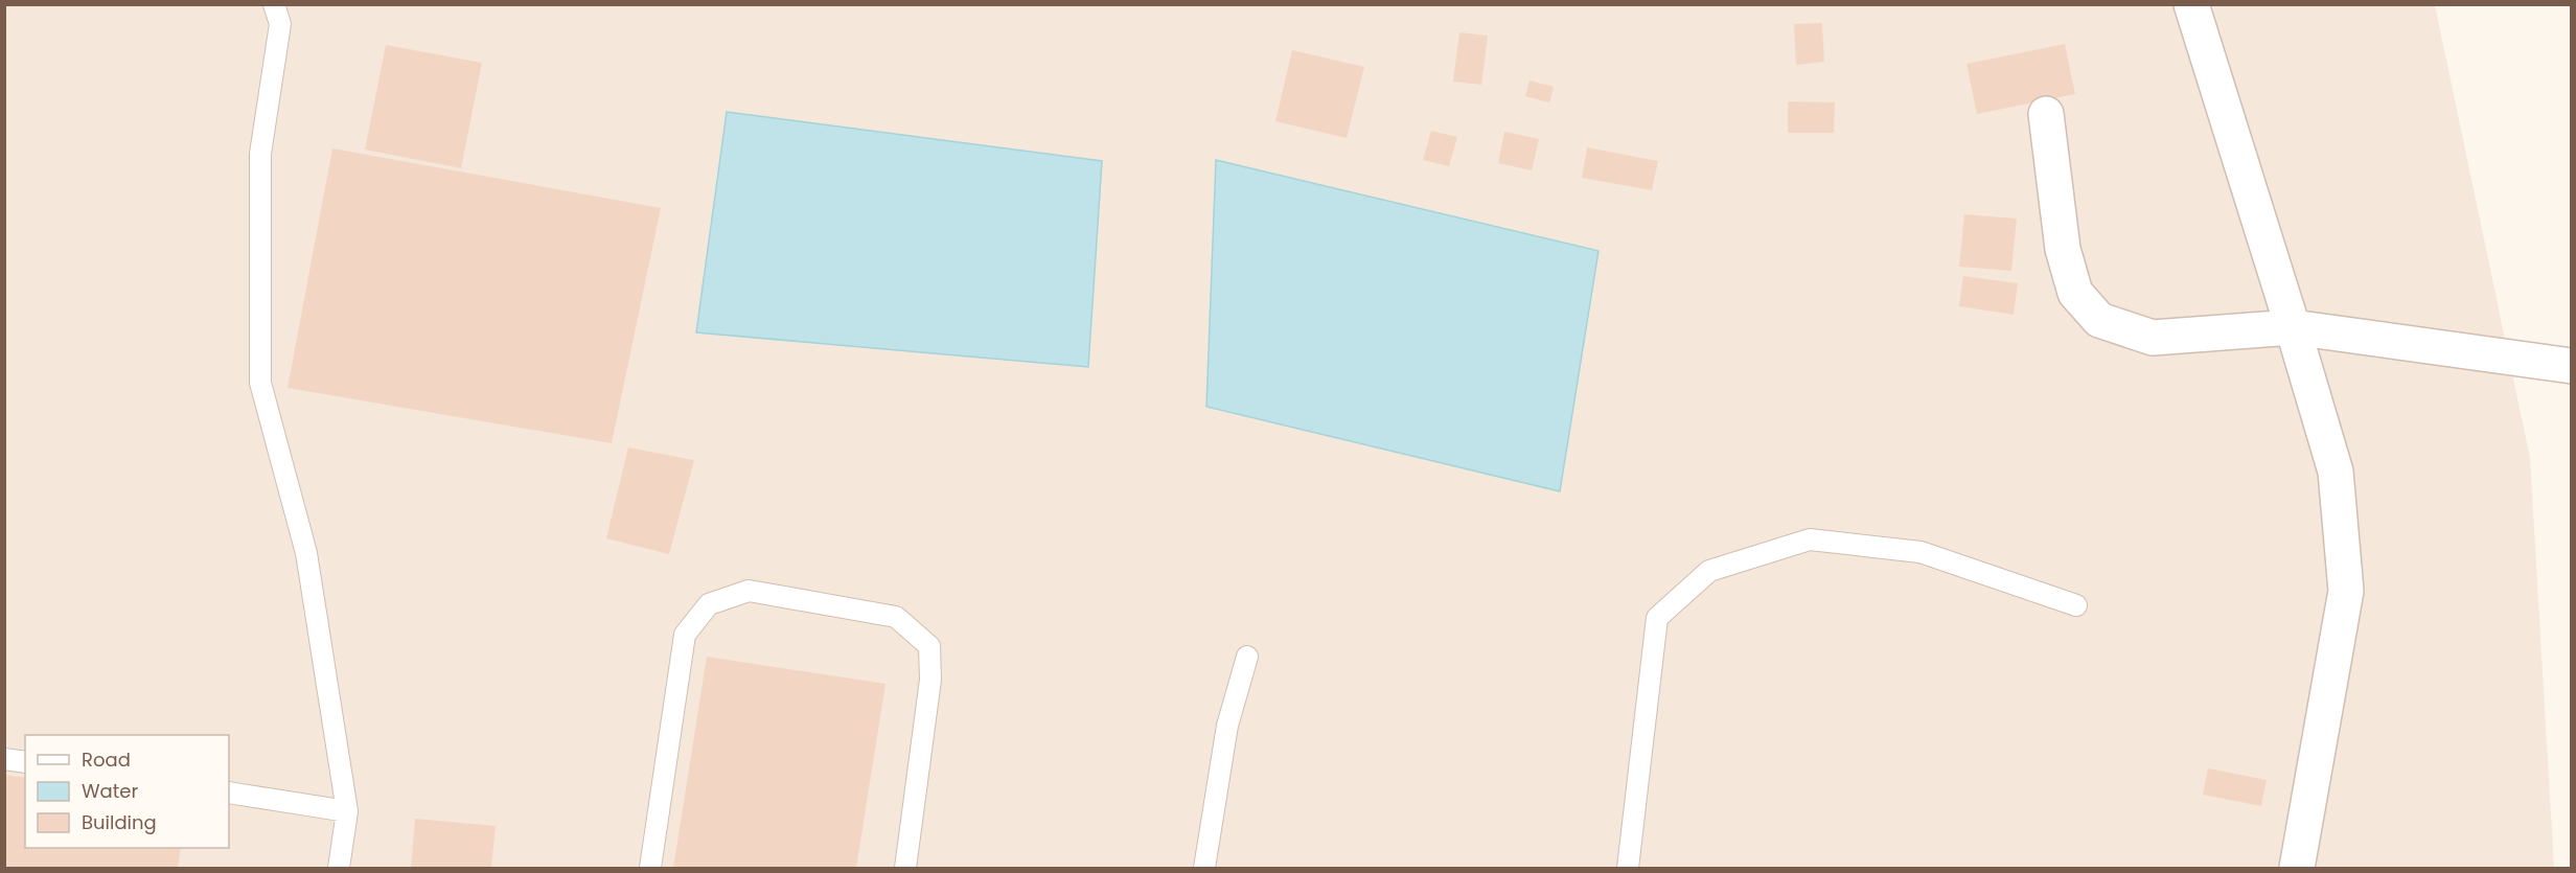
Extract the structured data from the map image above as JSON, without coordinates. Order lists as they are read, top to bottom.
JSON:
{
  "legend": ["Road", "Water", "Building"]
}
